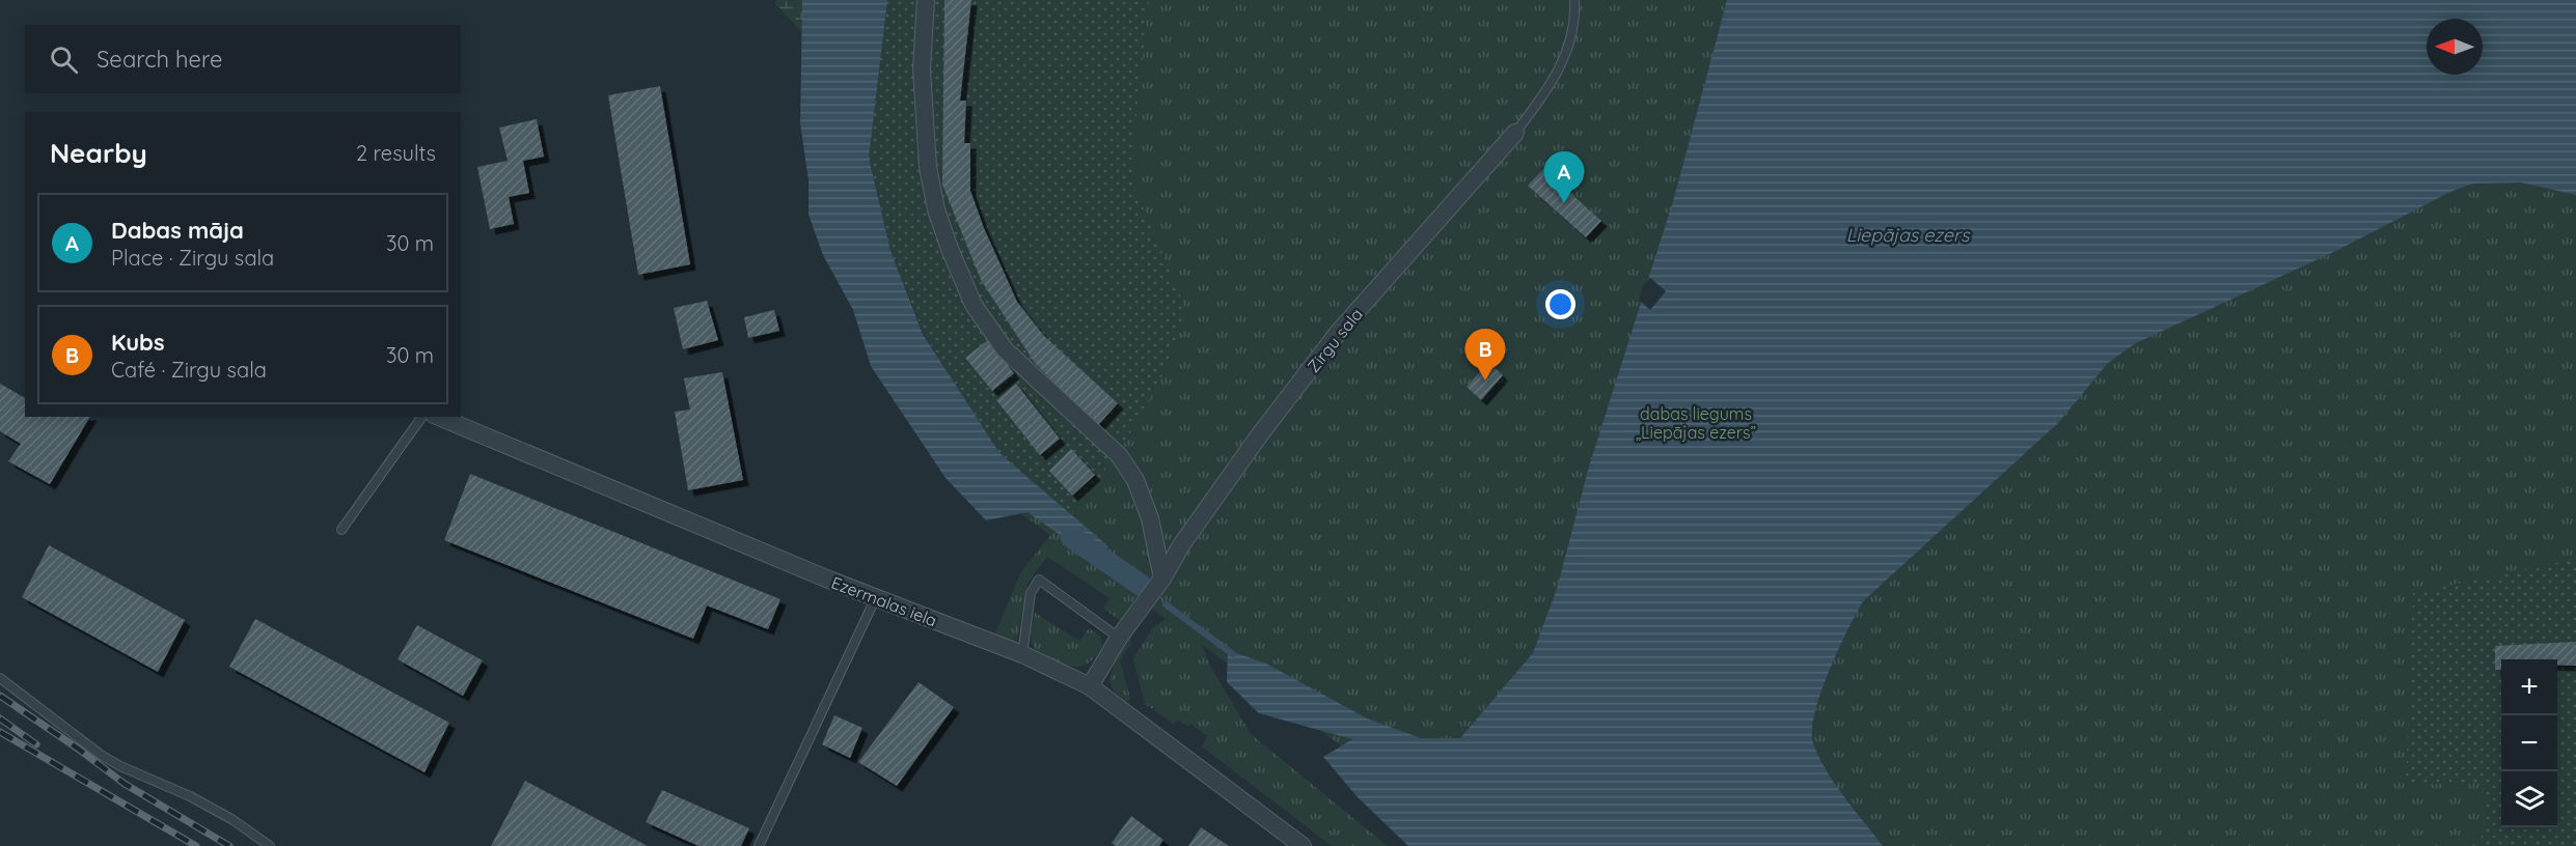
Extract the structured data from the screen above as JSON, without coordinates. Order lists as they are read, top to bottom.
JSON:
{
  "streets": {
    "street": ["Zirgu sala", "Ezermalas iela"]
  },
  "crossings": [
    ["Zirgu sala", "Ezermalas iela"]
  ],
  "water": ["Liepājas ezers"],
  "parks": ["dabas liegums „Liepājas ezers”"],
  "north": "left",
  "page": {
    "search": "Search here",
    "heading": ["Nearby", "2 results"],
    "pins": ["A", "B"],
    "list": [
      {
        "mark": "A",
        "name": "Dabas māja",
        "note": "Place · Zirgu sala",
        "value": "30 m"
      },
      {
        "mark": "B",
        "name": "Kubs",
        "note": "Café · Zirgu sala",
        "value": "30 m"
      }
    ],
    "map_buttons": ["+", "−"]
  }
}
